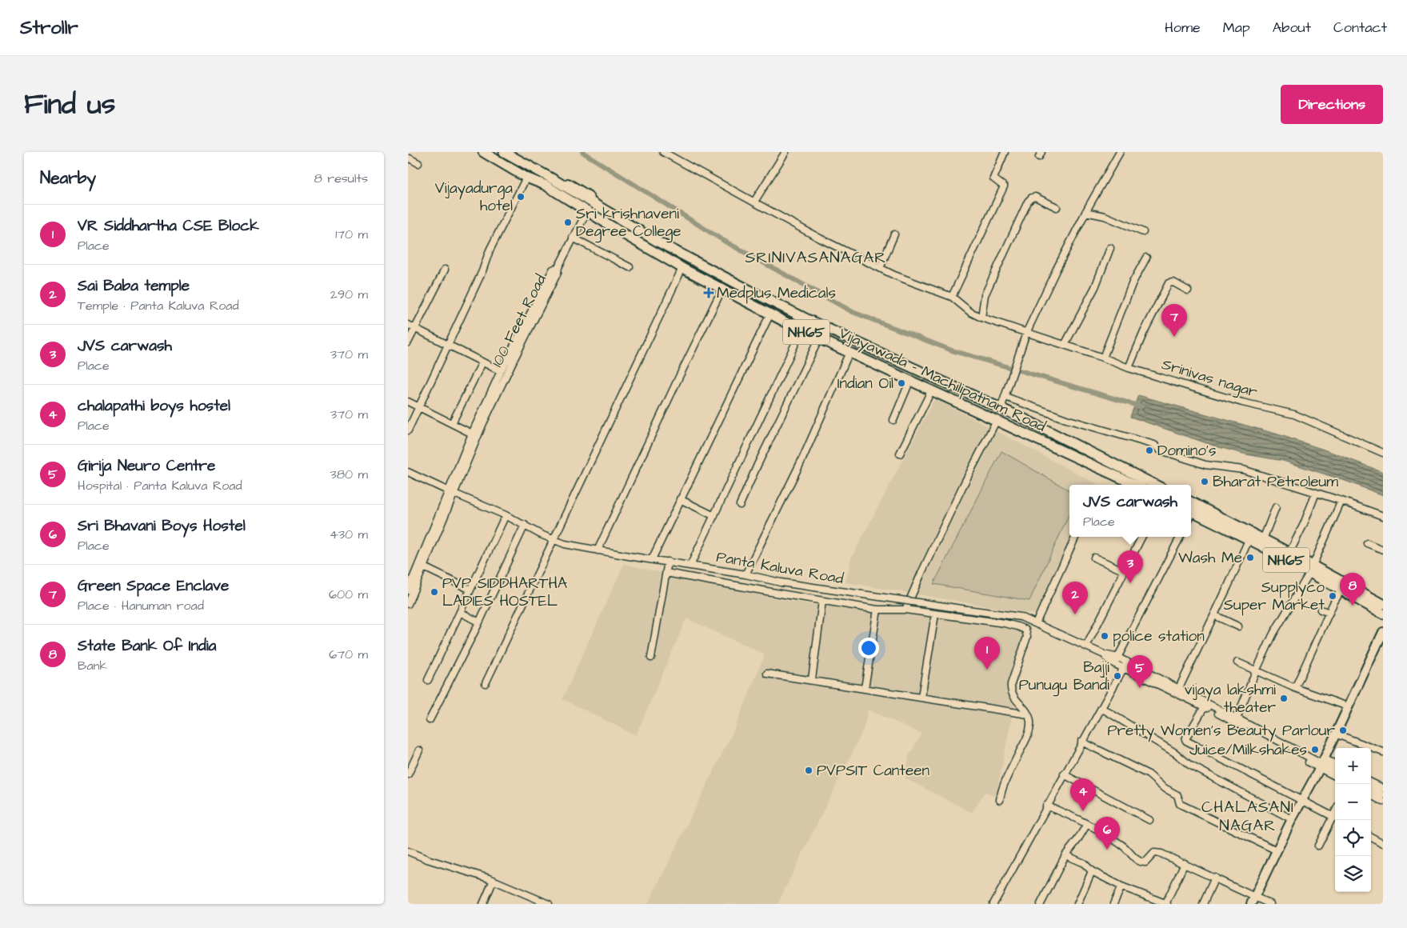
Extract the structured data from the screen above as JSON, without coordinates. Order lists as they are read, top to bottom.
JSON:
{
  "streets": {
    "highway": ["NH65", "Vijayawada - Machilipatnam Road"],
    "street": ["100 Feet Road", "Srinivas nagar", "Panta Kaluva Road"]
  },
  "crossings": [
    ["100 Feet Road", "Panta Kaluva Road"]
  ],
  "districts": ["SRINIVASANAGAR", "CHALASANI NAGAR"],
  "places": {
    "other": [
      "Vijayadurga hotel",
      "Sri krishnaveni Degree College",
      "Indian Oil",
      "Domino's",
      "Bharat Petroleum",
      "Wash Me",
      "PVP SIDDHARTHA LADIES HOSTEL",
      "Supplyco Super Market",
      "police station",
      "Bajji Punugu Bandi",
      "vijaya lakshmi theater",
      "Pretty Women's Beauty Parlour",
      "Juice/Milkshakes",
      "PVPSIT Canteen"
    ],
    "health": ["Medplus Medicals"]
  },
  "page": {
    "header": "Strollr",
    "nav": [
      "Home",
      "Map",
      "About",
      "Contact"
    ],
    "title": "Find us",
    "buttons": "Directions",
    "heading": ["Nearby", "8 results"],
    "list": [
      {
        "mark": "1",
        "name": "VR Siddhartha CSE Block",
        "note": "Place",
        "value": "170 m"
      },
      {
        "mark": "2",
        "name": "Sai Baba temple",
        "note": "Temple · Panta Kaluva Road",
        "value": "290 m"
      },
      {
        "mark": "3",
        "name": "JVS carwash",
        "note": "Place",
        "value": "370 m"
      },
      {
        "mark": "4",
        "name": "chalapathi boys hostel",
        "note": "Place",
        "value": "370 m"
      },
      {
        "mark": "5",
        "name": "Girija Neuro Centre",
        "note": "Hospital · Panta Kaluva Road",
        "value": "380 m"
      },
      {
        "mark": "6",
        "name": "Sri Bhavani Boys Hostel",
        "note": "Place",
        "value": "430 m"
      },
      {
        "mark": "7",
        "name": "Green Space Enclave",
        "note": "Place · Hanuman road",
        "value": "600 m"
      },
      {
        "mark": "8",
        "name": "State Bank Of India",
        "note": "Bank",
        "value": "670 m"
      }
    ],
    "pins": [
      "7",
      "3",
      "8",
      "2",
      "1",
      "5",
      "4",
      "6"
    ],
    "popup": ["JVS carwash", "Place"],
    "map_buttons": ["+", "−"]
  }
}
